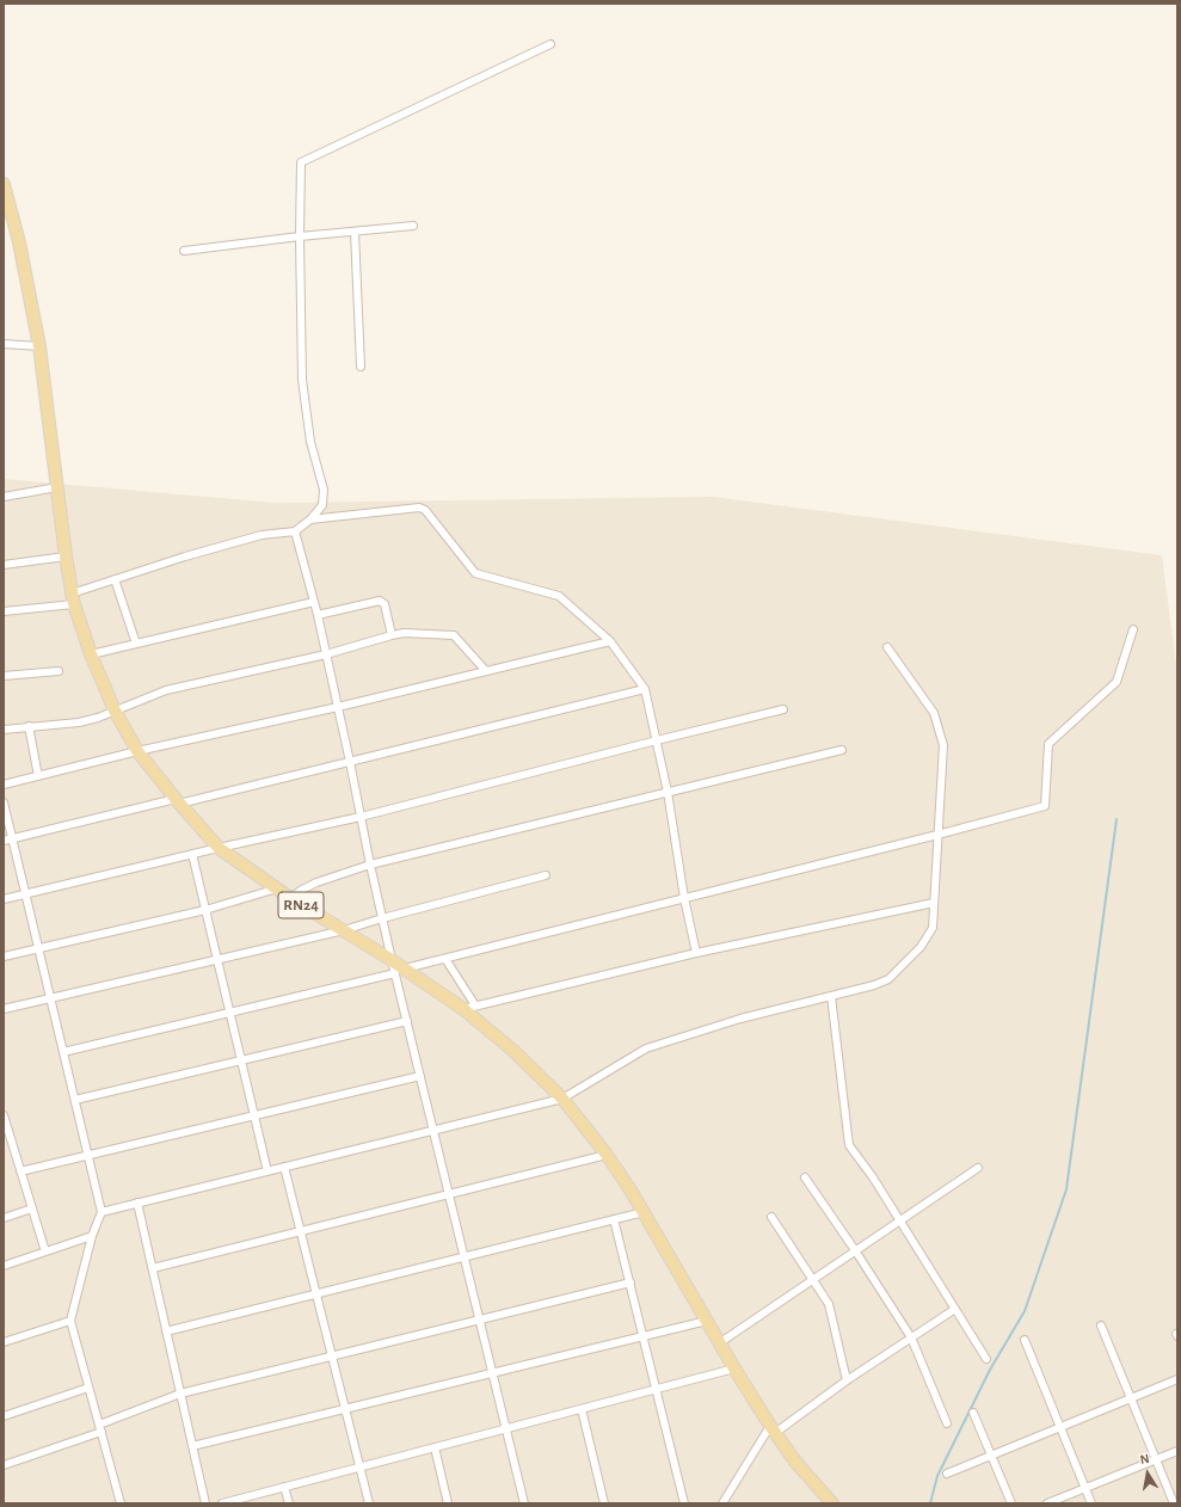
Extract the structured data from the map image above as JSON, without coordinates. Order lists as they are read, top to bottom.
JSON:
{
  "streets": {
    "main road": ["RN24"]
  },
  "north": "top"
}
